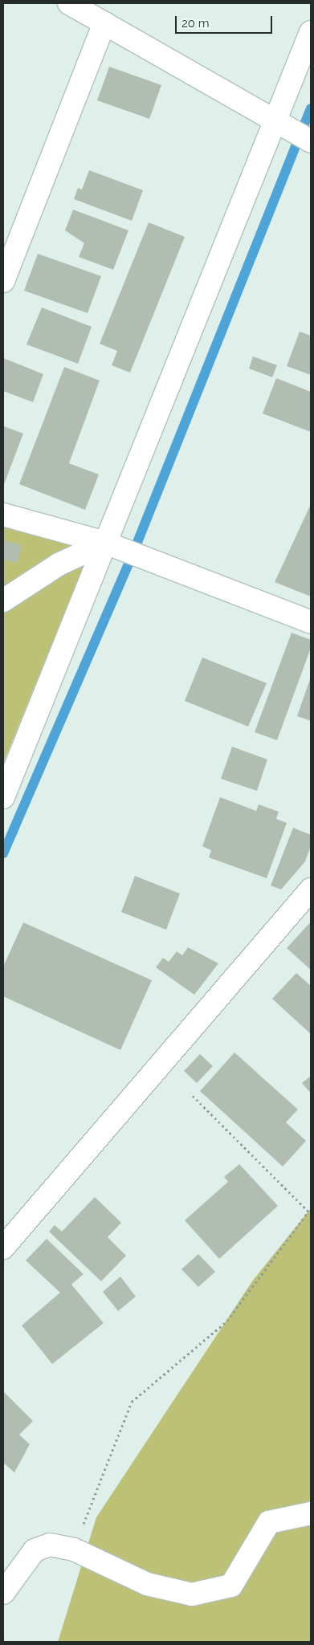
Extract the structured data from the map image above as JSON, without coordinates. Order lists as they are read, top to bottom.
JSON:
{
  "scale_bar": "20 m"
}
